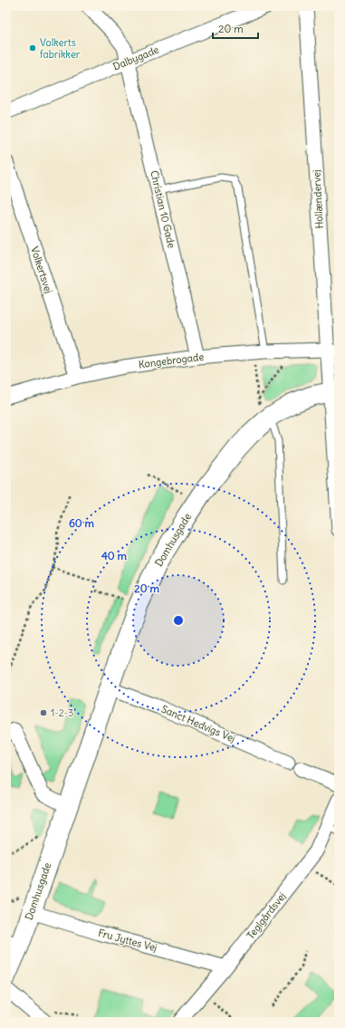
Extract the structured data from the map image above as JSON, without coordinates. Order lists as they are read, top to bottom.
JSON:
{
  "streets": {
    "street": [
      "Dalbygade",
      "Hollændervej",
      "Christian 10 Gade",
      "Volkertsvej",
      "Kongebrogade",
      "Domhusgade",
      "Sanct Hedvigs Vej",
      "Teglgårdsvej",
      "Fru Jyttes Vej"
    ]
  },
  "crossings": [
    ["Dalbygade", "Christian 10 Gade"],
    ["Hollændervej", "Kongebrogade"],
    ["Hollændervej", "Domhusgade"],
    ["Christian 10 Gade", "Kongebrogade"],
    ["Volkertsvej", "Kongebrogade"],
    ["Domhusgade", "Sanct Hedvigs Vej"],
    ["Domhusgade", "Fru Jyttes Vej"],
    ["Teglgårdsvej", "Fru Jyttes Vej"]
  ],
  "places": ["Volkerts fabrikker", "1-2-3"],
  "scale_bar": "20 m",
  "rings": ["60 m", "40 m", "20 m"]
}
